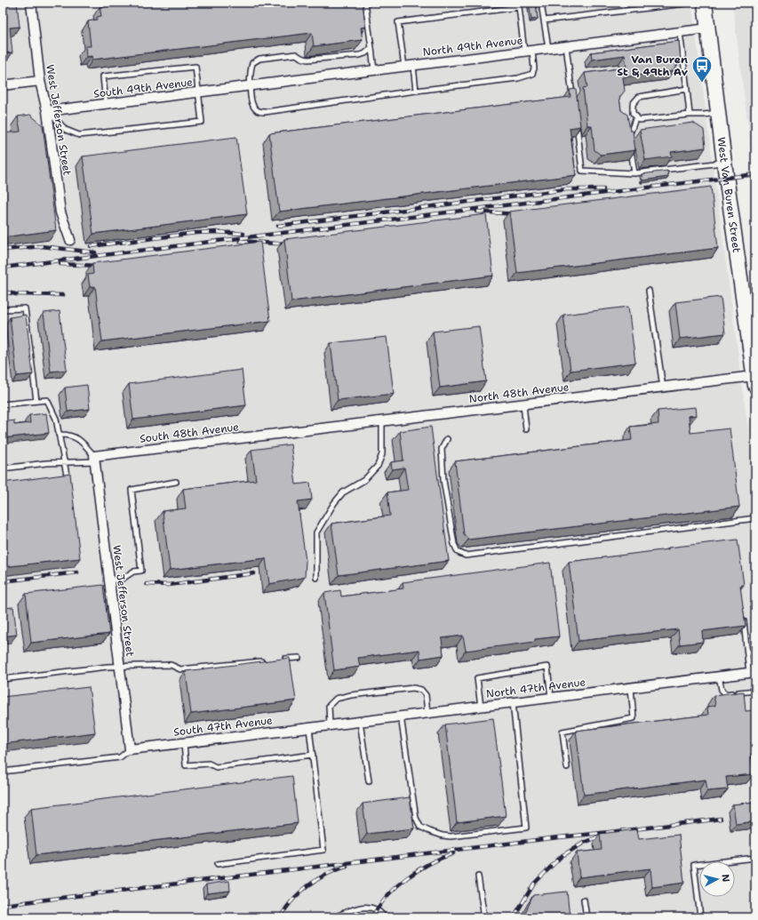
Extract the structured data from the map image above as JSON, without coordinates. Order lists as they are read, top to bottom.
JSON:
{
  "streets": {
    "main road": ["West Van Buren Street"],
    "street": [
      "North 49th Avenue",
      "South 49th Avenue",
      "West Jefferson Street",
      "North 48th Avenue",
      "South 48th Avenue",
      "North 47th Avenue",
      "South 47th Avenue"
    ]
  },
  "crossings": [
    ["North 49th Avenue", "South 49th Avenue"],
    ["North 49th Avenue", "West Van Buren Street"],
    ["South 49th Avenue", "West Jefferson Street"],
    ["West Jefferson Street", "South 48th Avenue"],
    ["West Jefferson Street", "South 47th Avenue"],
    ["West Van Buren Street", "North 48th Avenue"],
    ["North 48th Avenue", "South 48th Avenue"],
    ["North 47th Avenue", "South 47th Avenue"]
  ],
  "places": {
    "bus stop": ["Van Buren St & 49th Av"]
  },
  "north": "right"
}
